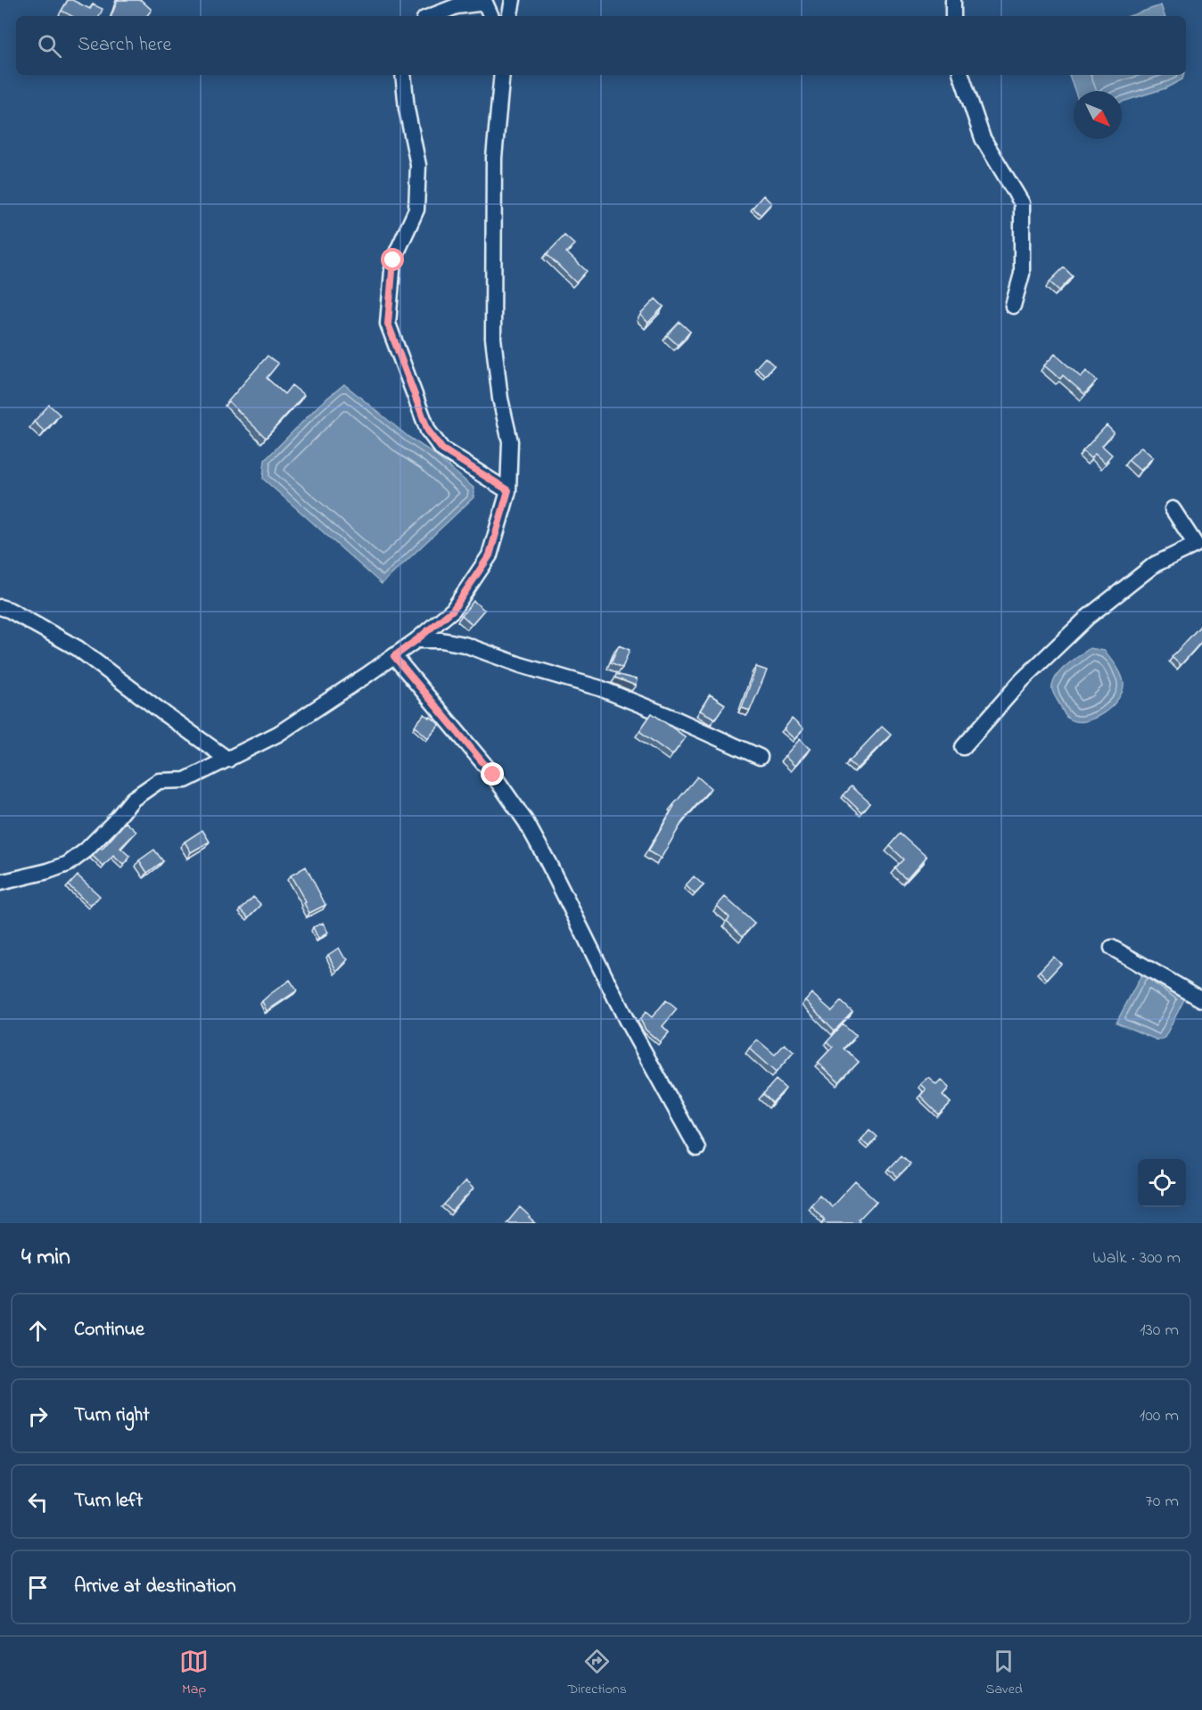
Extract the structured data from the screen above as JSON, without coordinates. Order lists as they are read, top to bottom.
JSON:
{
  "north": "bottom right",
  "page": {
    "search": "Search here",
    "heading": ["4 min", "Walk · 300 m"],
    "list": [
      ["Continue", "130 m"],
      ["Turn right", "100 m"],
      ["Turn left", "70 m"],
      "Arrive at destination"
    ],
    "nav": ["Map", "Directions", "Saved"]
  }
}
